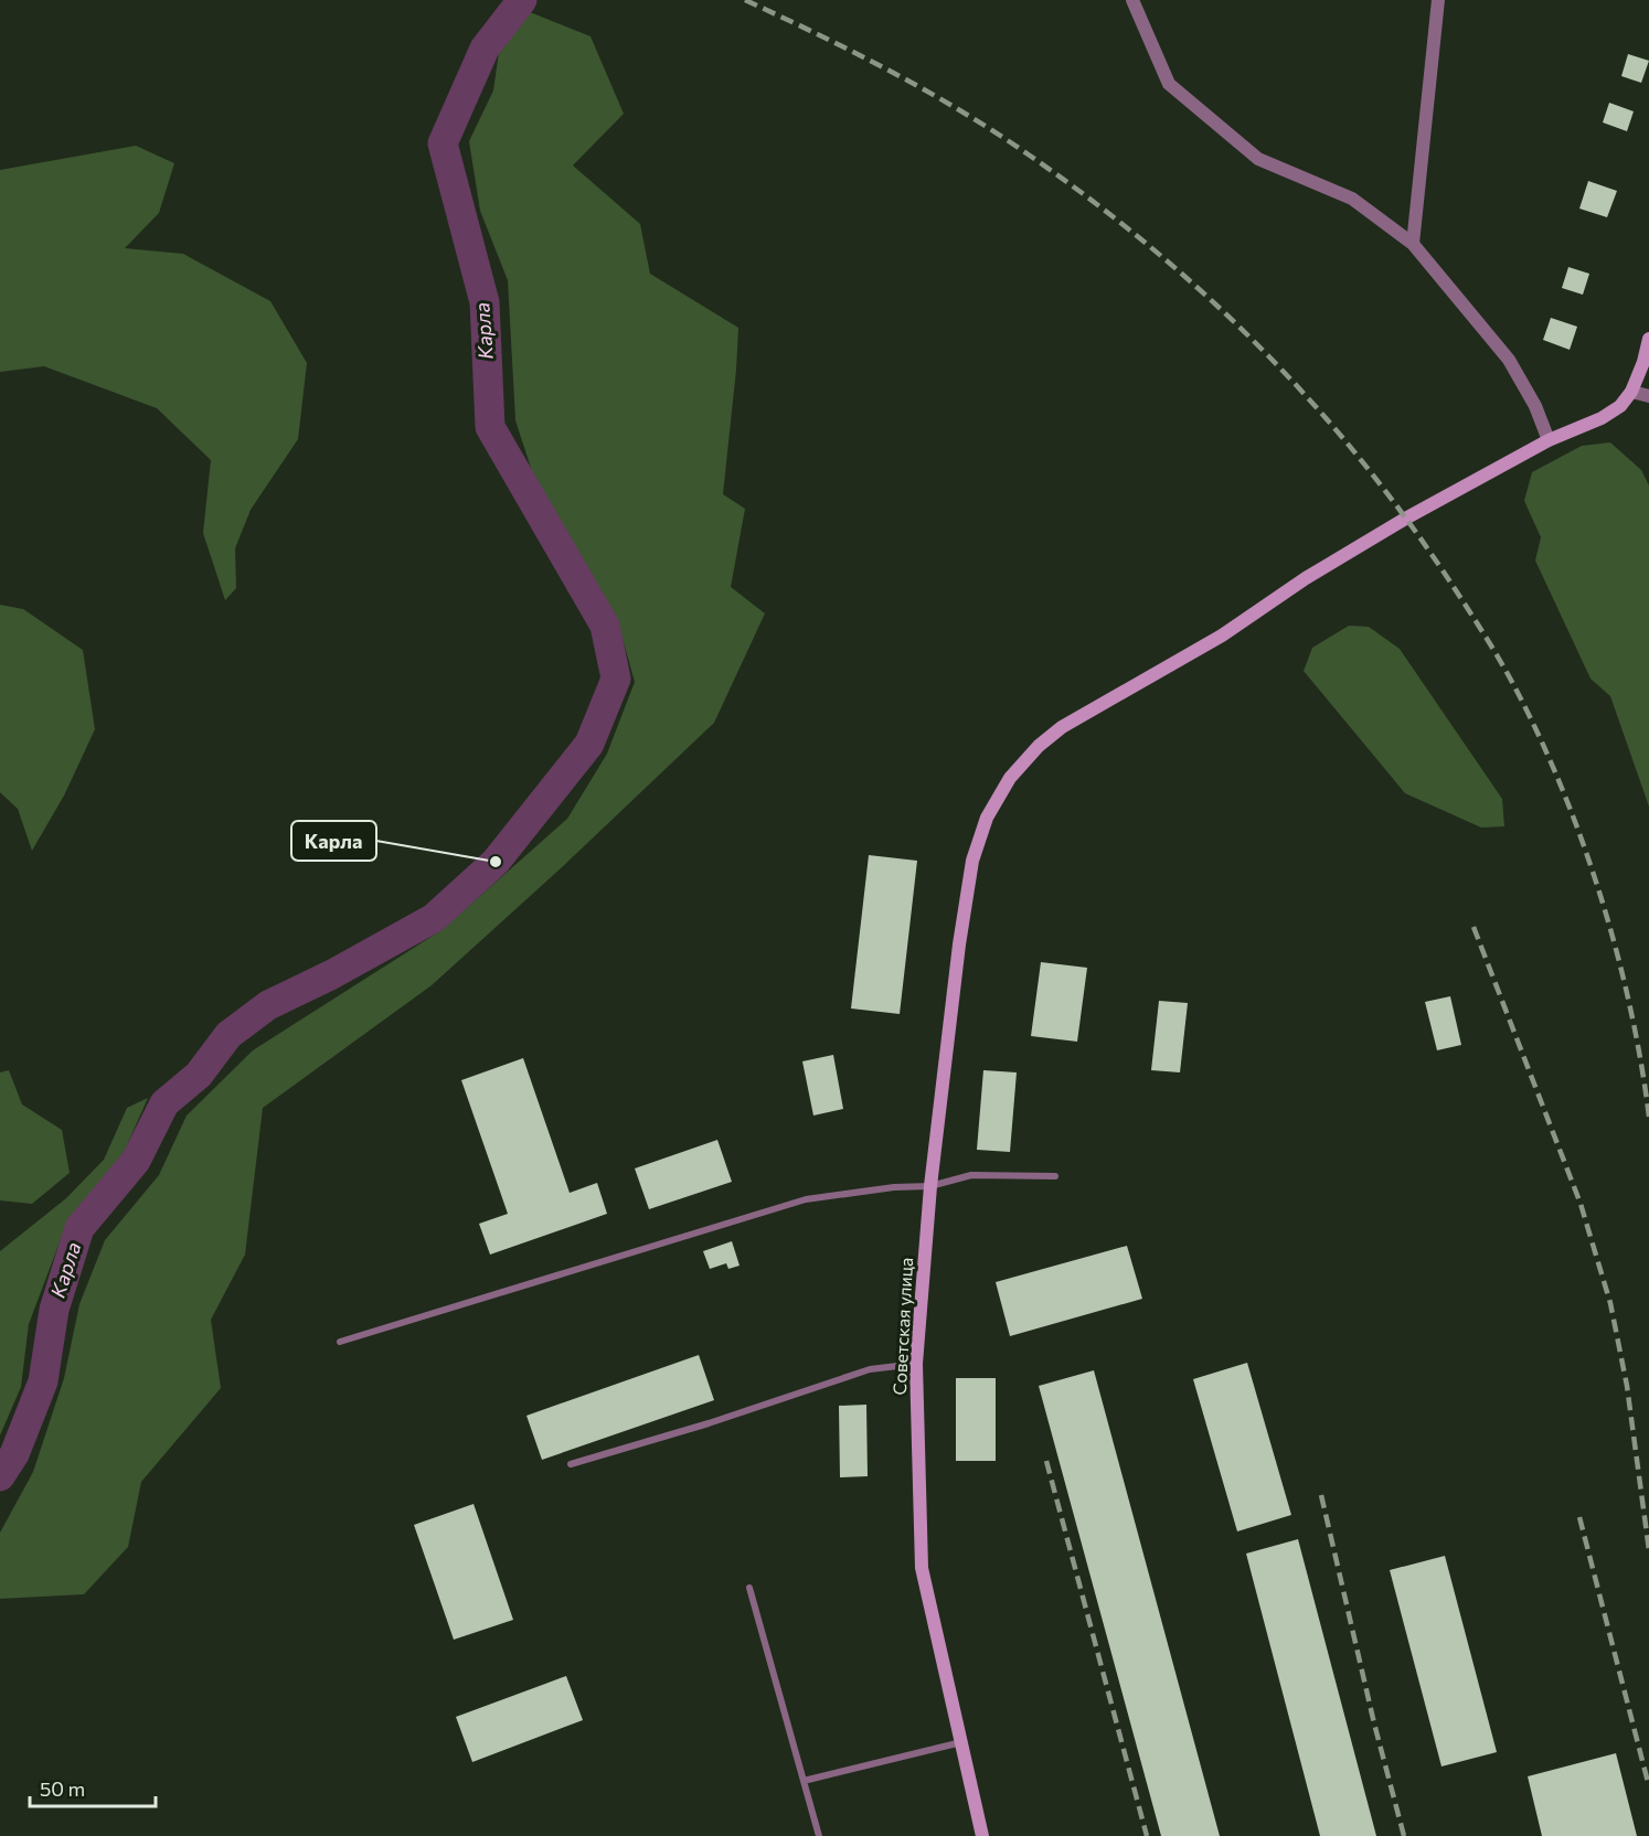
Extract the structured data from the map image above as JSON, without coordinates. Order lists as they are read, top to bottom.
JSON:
{
  "streets": {
    "street": ["Советская улица"]
  },
  "water": ["Карла"],
  "places": ["Карла"],
  "scale_bar": "50 m"
}
